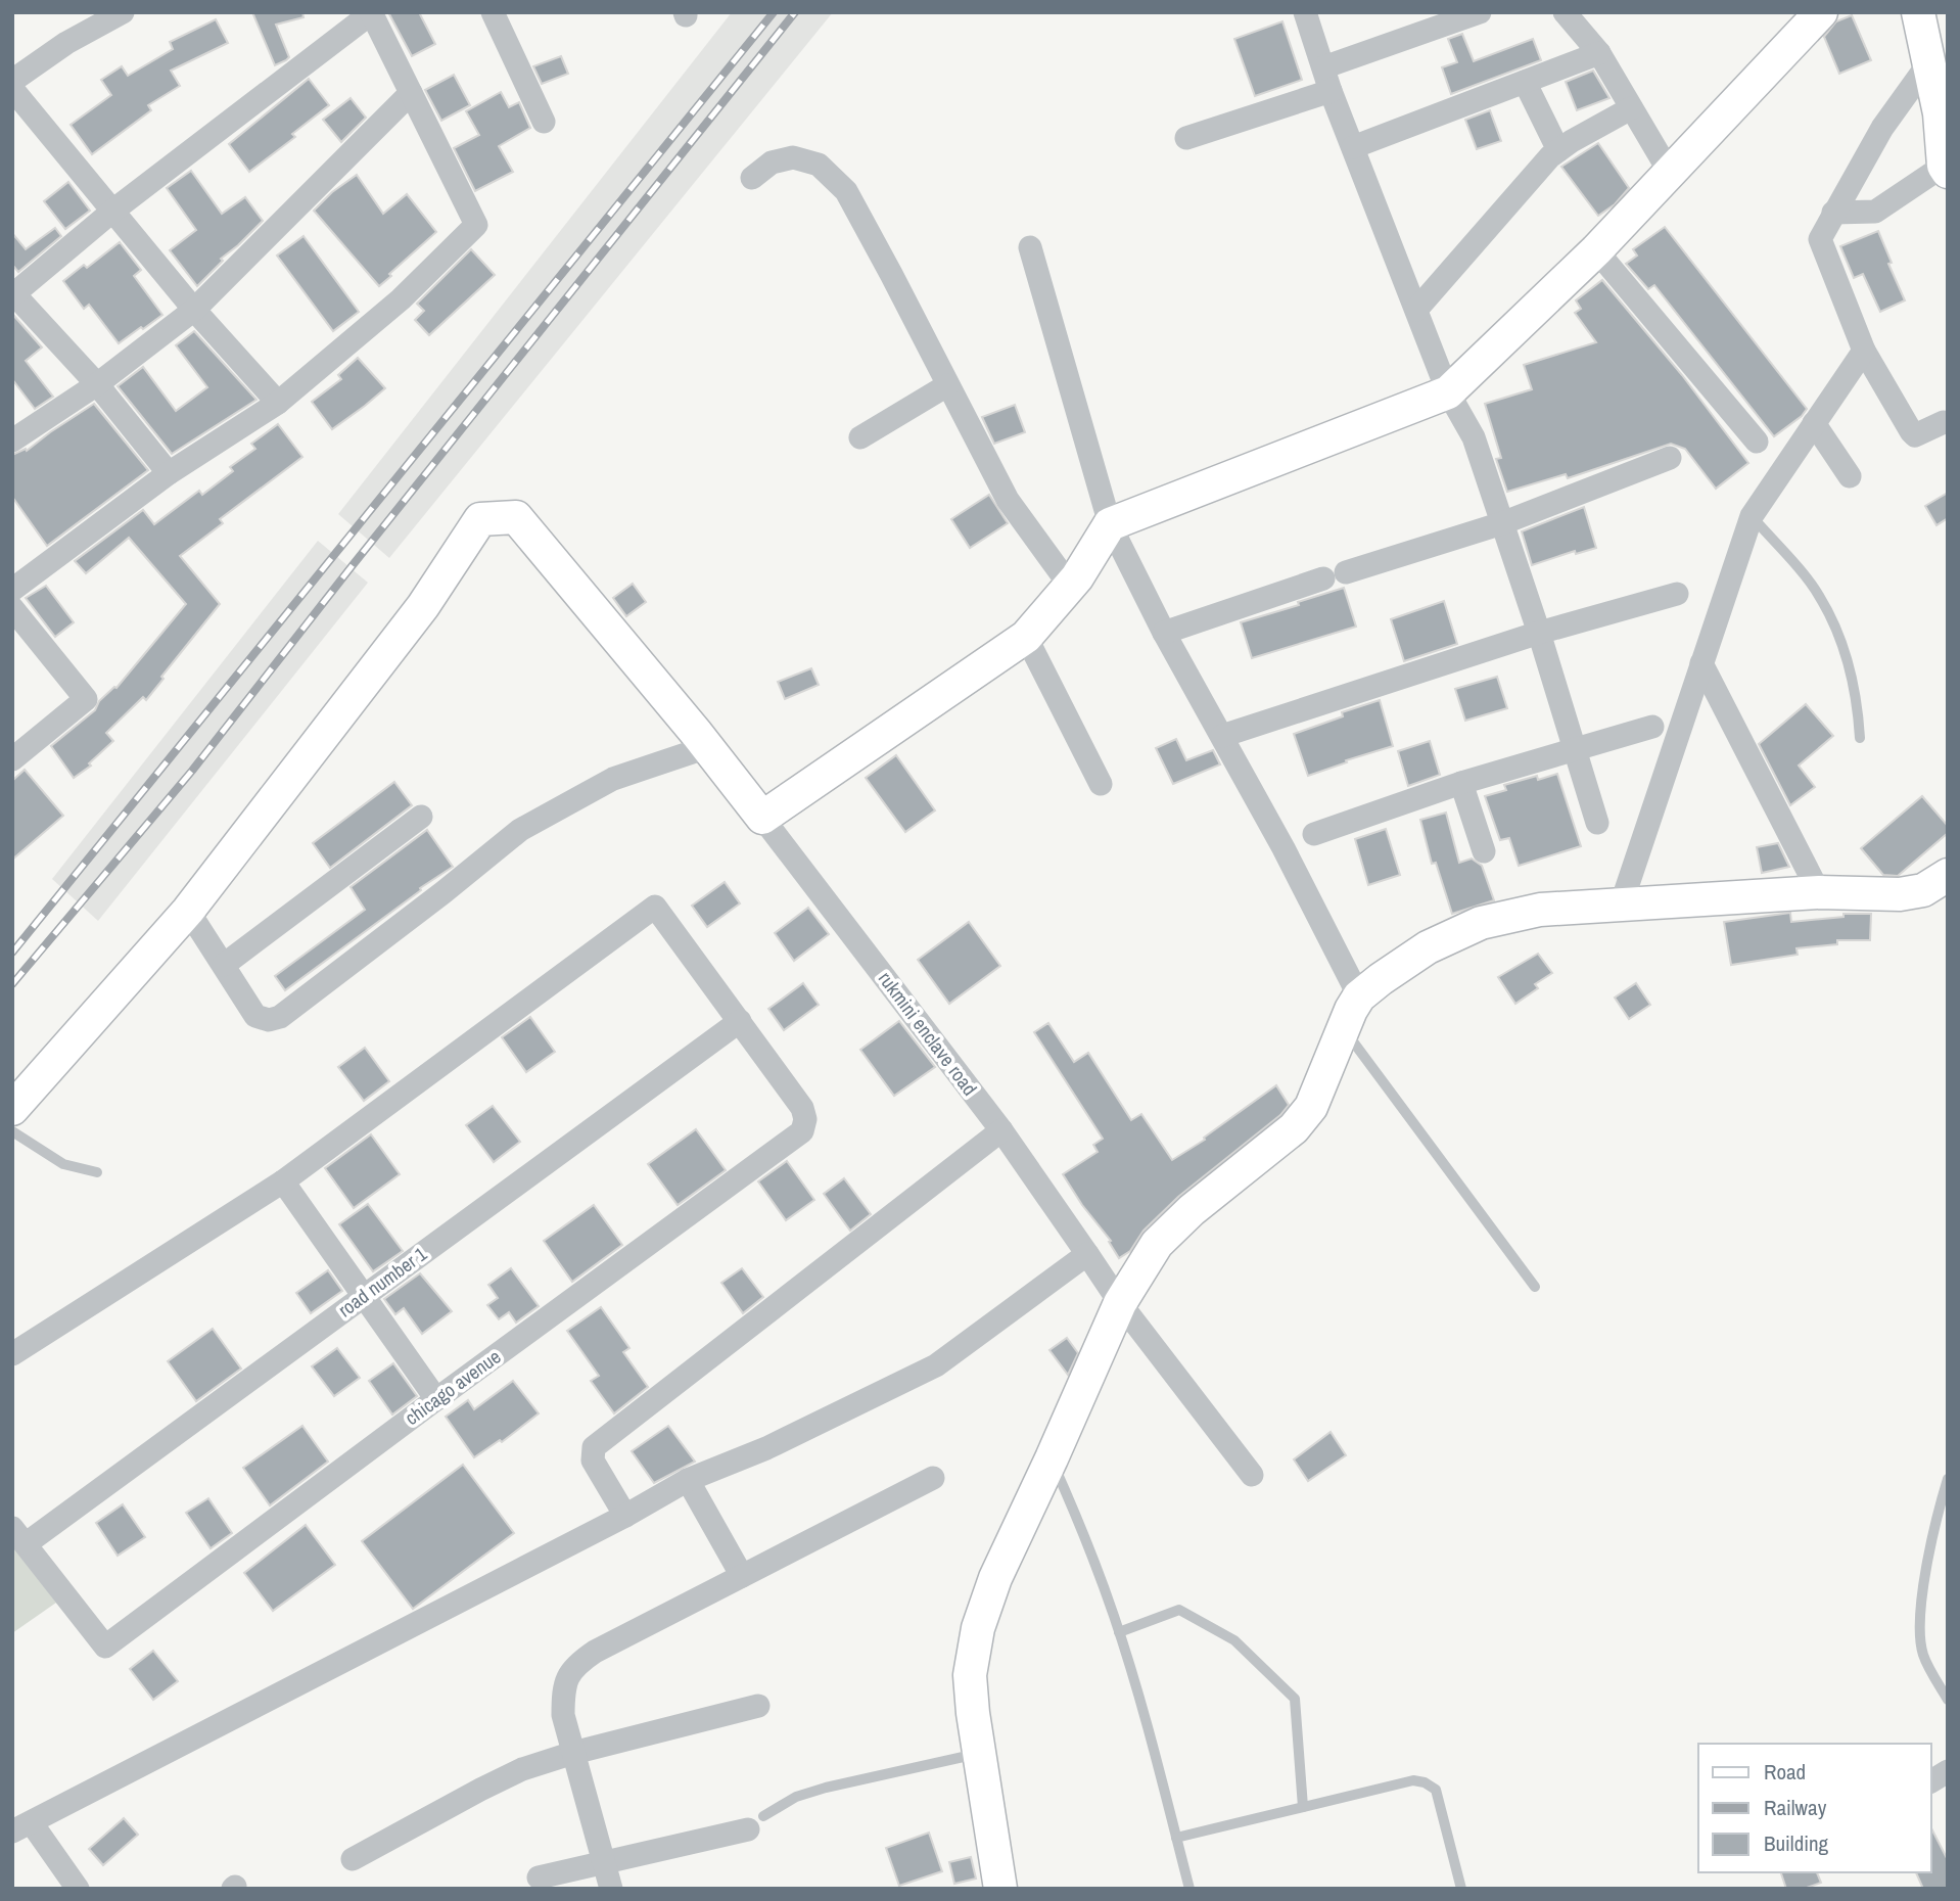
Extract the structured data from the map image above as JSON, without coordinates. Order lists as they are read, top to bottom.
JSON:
{
  "streets": {
    "street": ["rukmini enclave road", "road number 1", "chicago avenue"]
  },
  "crossings": [
    ["road number 1", "chicago avenue"]
  ],
  "legend": ["Road", "Railway", "Building"]
}
